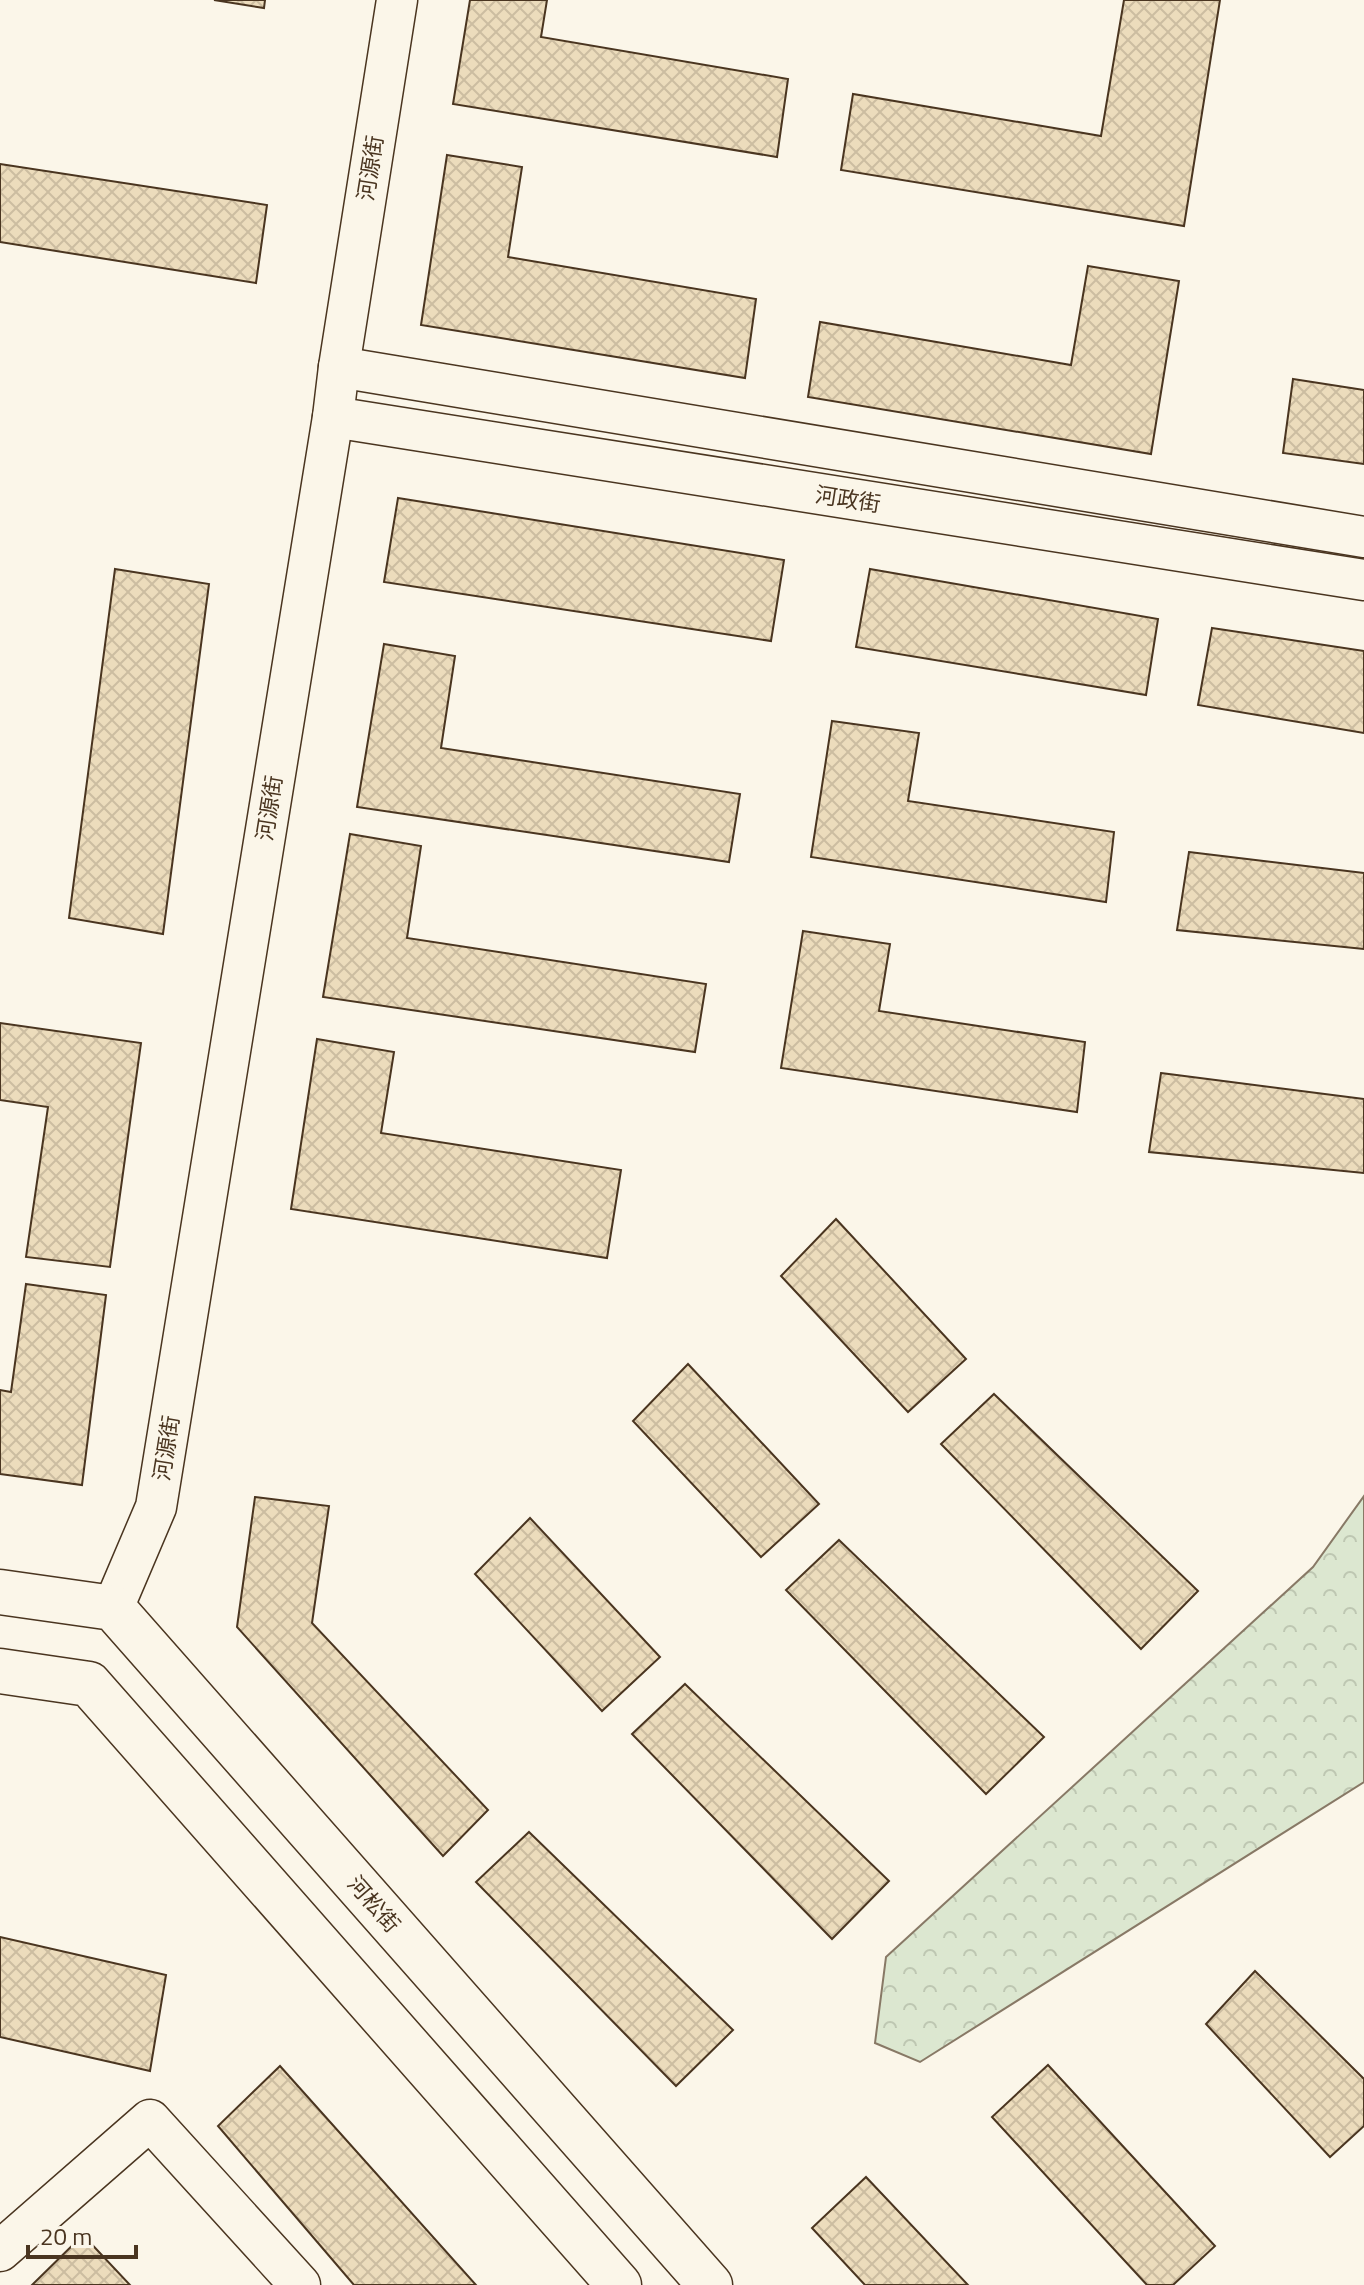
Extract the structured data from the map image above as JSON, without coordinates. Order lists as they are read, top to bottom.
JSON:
{
  "streets": {
    "main road": ["河松街"],
    "street": ["河源街", "河政街"]
  },
  "crossings": [
    ["河源街", "河政街"],
    ["河源街", "河松街"]
  ],
  "scale_bar": "20 m"
}
